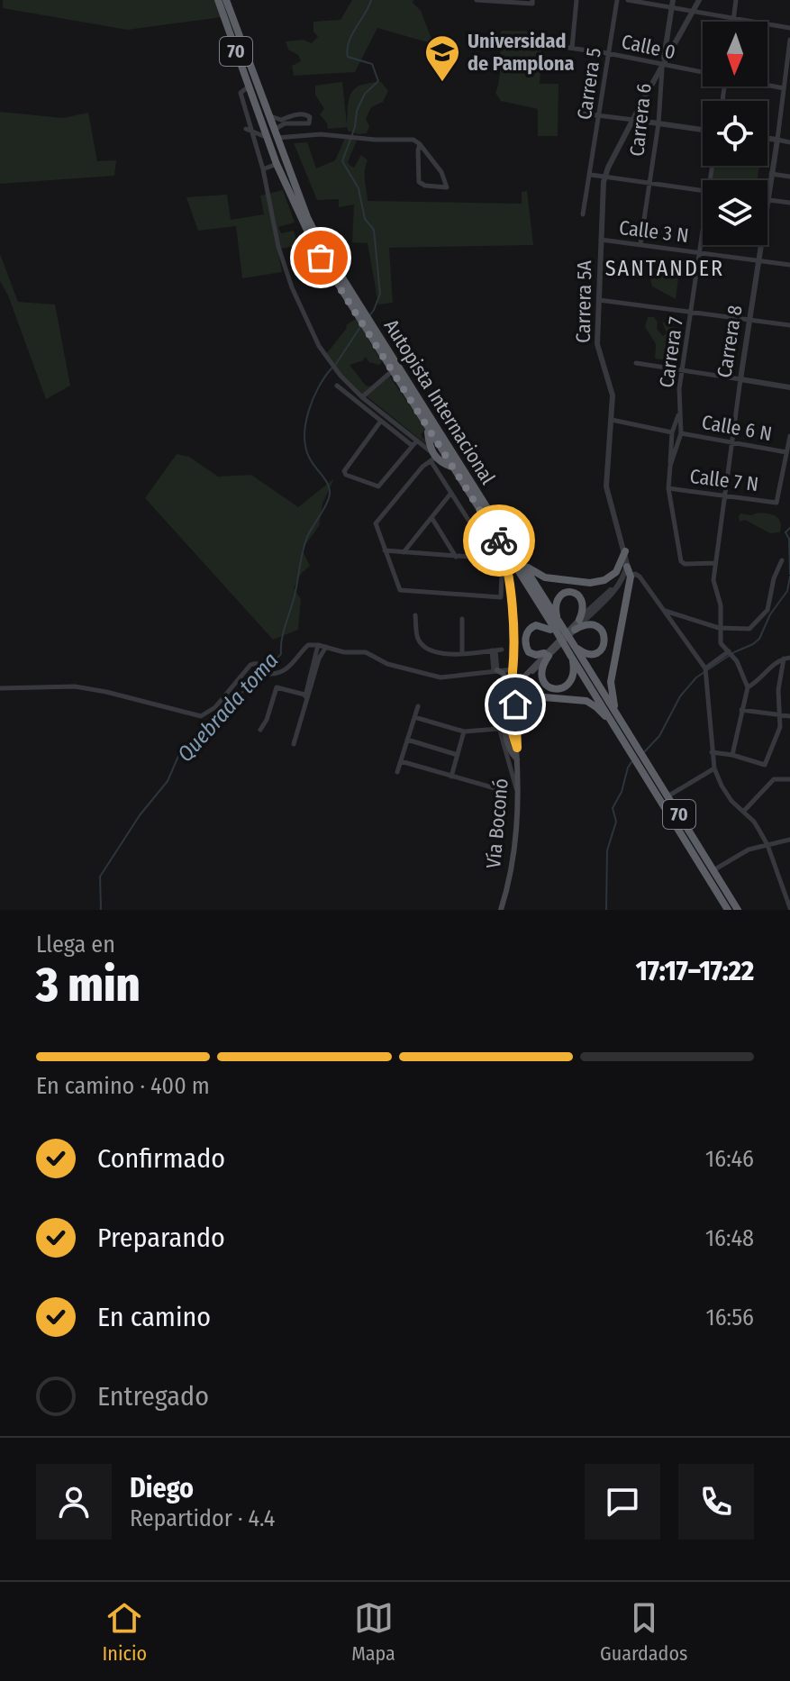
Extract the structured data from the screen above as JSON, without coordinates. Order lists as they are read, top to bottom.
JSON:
{
  "streets": {
    "highway": ["70", "Autopista Internacional"],
    "main road": ["Vía Boconó"],
    "street": [
      "Calle 0",
      "Carrera 5",
      "Carrera 6",
      "Calle 3 N",
      "Carrera 5A",
      "Carrera 8",
      "Carrera 7",
      "Calle 6 N",
      "Calle 7 N"
    ]
  },
  "crossings": [
    ["Calle 0", "Carrera 5"],
    ["Calle 0", "Carrera 6"],
    ["Calle 0", "Carrera 8"],
    ["Carrera 6", "Calle 3 N"],
    ["Calle 3 N", "Carrera 5A"],
    ["Calle 3 N", "Carrera 8"],
    ["Calle 3 N", "Carrera 7"],
    ["Carrera 5A", "Calle 6 N"],
    ["Carrera 8", "Carrera 7"],
    ["Carrera 8", "Calle 6 N"],
    ["Carrera 8", "Calle 7 N"],
    ["Carrera 7", "Calle 6 N"],
    ["Carrera 7", "Calle 7 N"],
    ["Calle 6 N", "Calle 7 N"]
  ],
  "districts": ["SANTANDER"],
  "water": ["Quebrada toma"],
  "places": {
    "school or university": ["Universidad de Pamplona"]
  },
  "north": "bottom",
  "page": {
    "heading": ["3 min", "Llega en", "17:17–17:22"],
    "panel": ["Diego", "Repartidor · 4.4"],
    "bar": "En camino · 400 m",
    "list": [
      ["Confirmado", "16:46"],
      ["Preparando", "16:48"],
      ["En camino", "16:56"],
      "Entregado"
    ],
    "tabs": ["Inicio", "Mapa", "Guardados"]
  }
}
